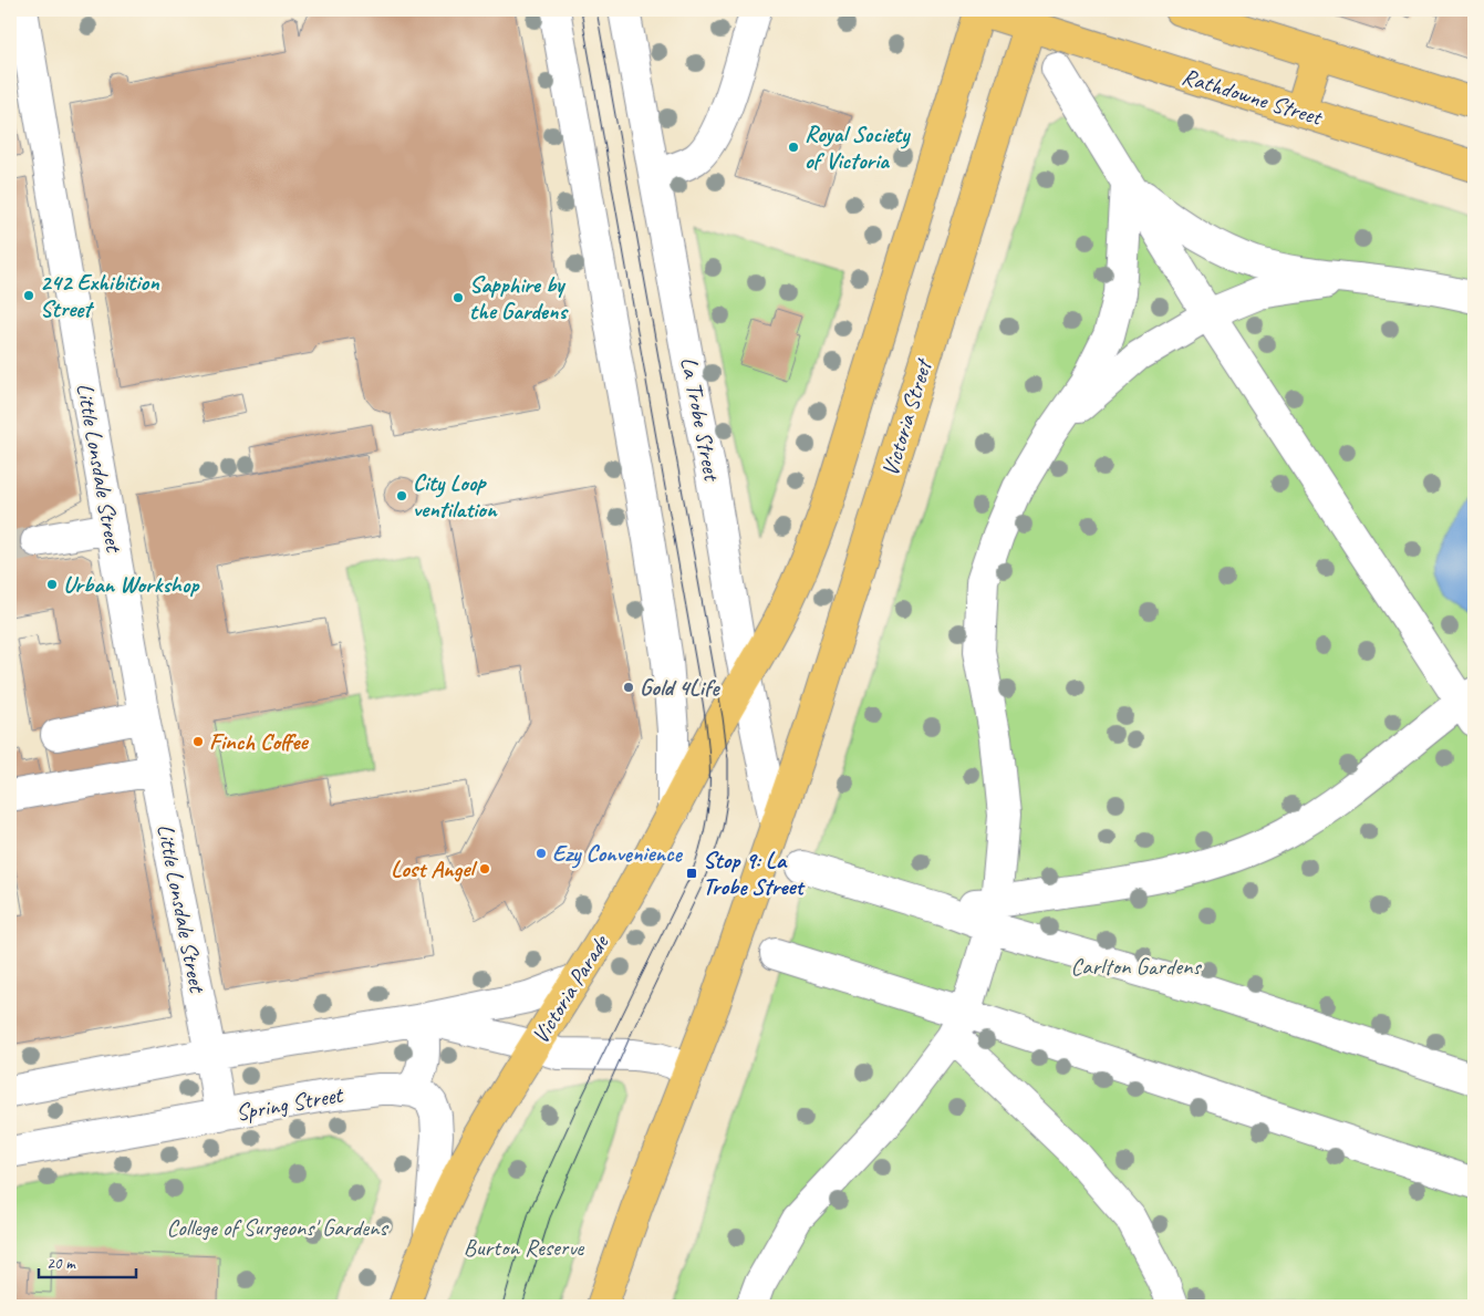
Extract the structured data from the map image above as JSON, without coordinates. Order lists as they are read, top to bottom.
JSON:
{
  "streets": {
    "main road": ["Rathdowne Street", "Victoria Street", "Victoria Parade"],
    "street": ["La Trobe Street", "Little Lonsdale Street", "Spring Street"]
  },
  "crossings": [
    ["Rathdowne Street", "Victoria Street"],
    ["La Trobe Street", "Victoria Street"],
    ["La Trobe Street", "Victoria Parade"],
    ["Little Lonsdale Street", "Spring Street"]
  ],
  "parks": ["Carlton Gardens", "College of Surgeons' Gardens", "Burton Reserve"],
  "places": {
    "other": [
      "Royal Society of Victoria",
      "242 Exhibition Street",
      "Sapphire by the Gardens",
      "City Loop ventilation",
      "Urban Workshop",
      "Gold 4Life",
      "Finch Coffee",
      "Ezy Convenience",
      "Lost Angel"
    ],
    "transit": ["Stop 9: La Trobe Street"]
  },
  "scale_bar": "20 m"
}
